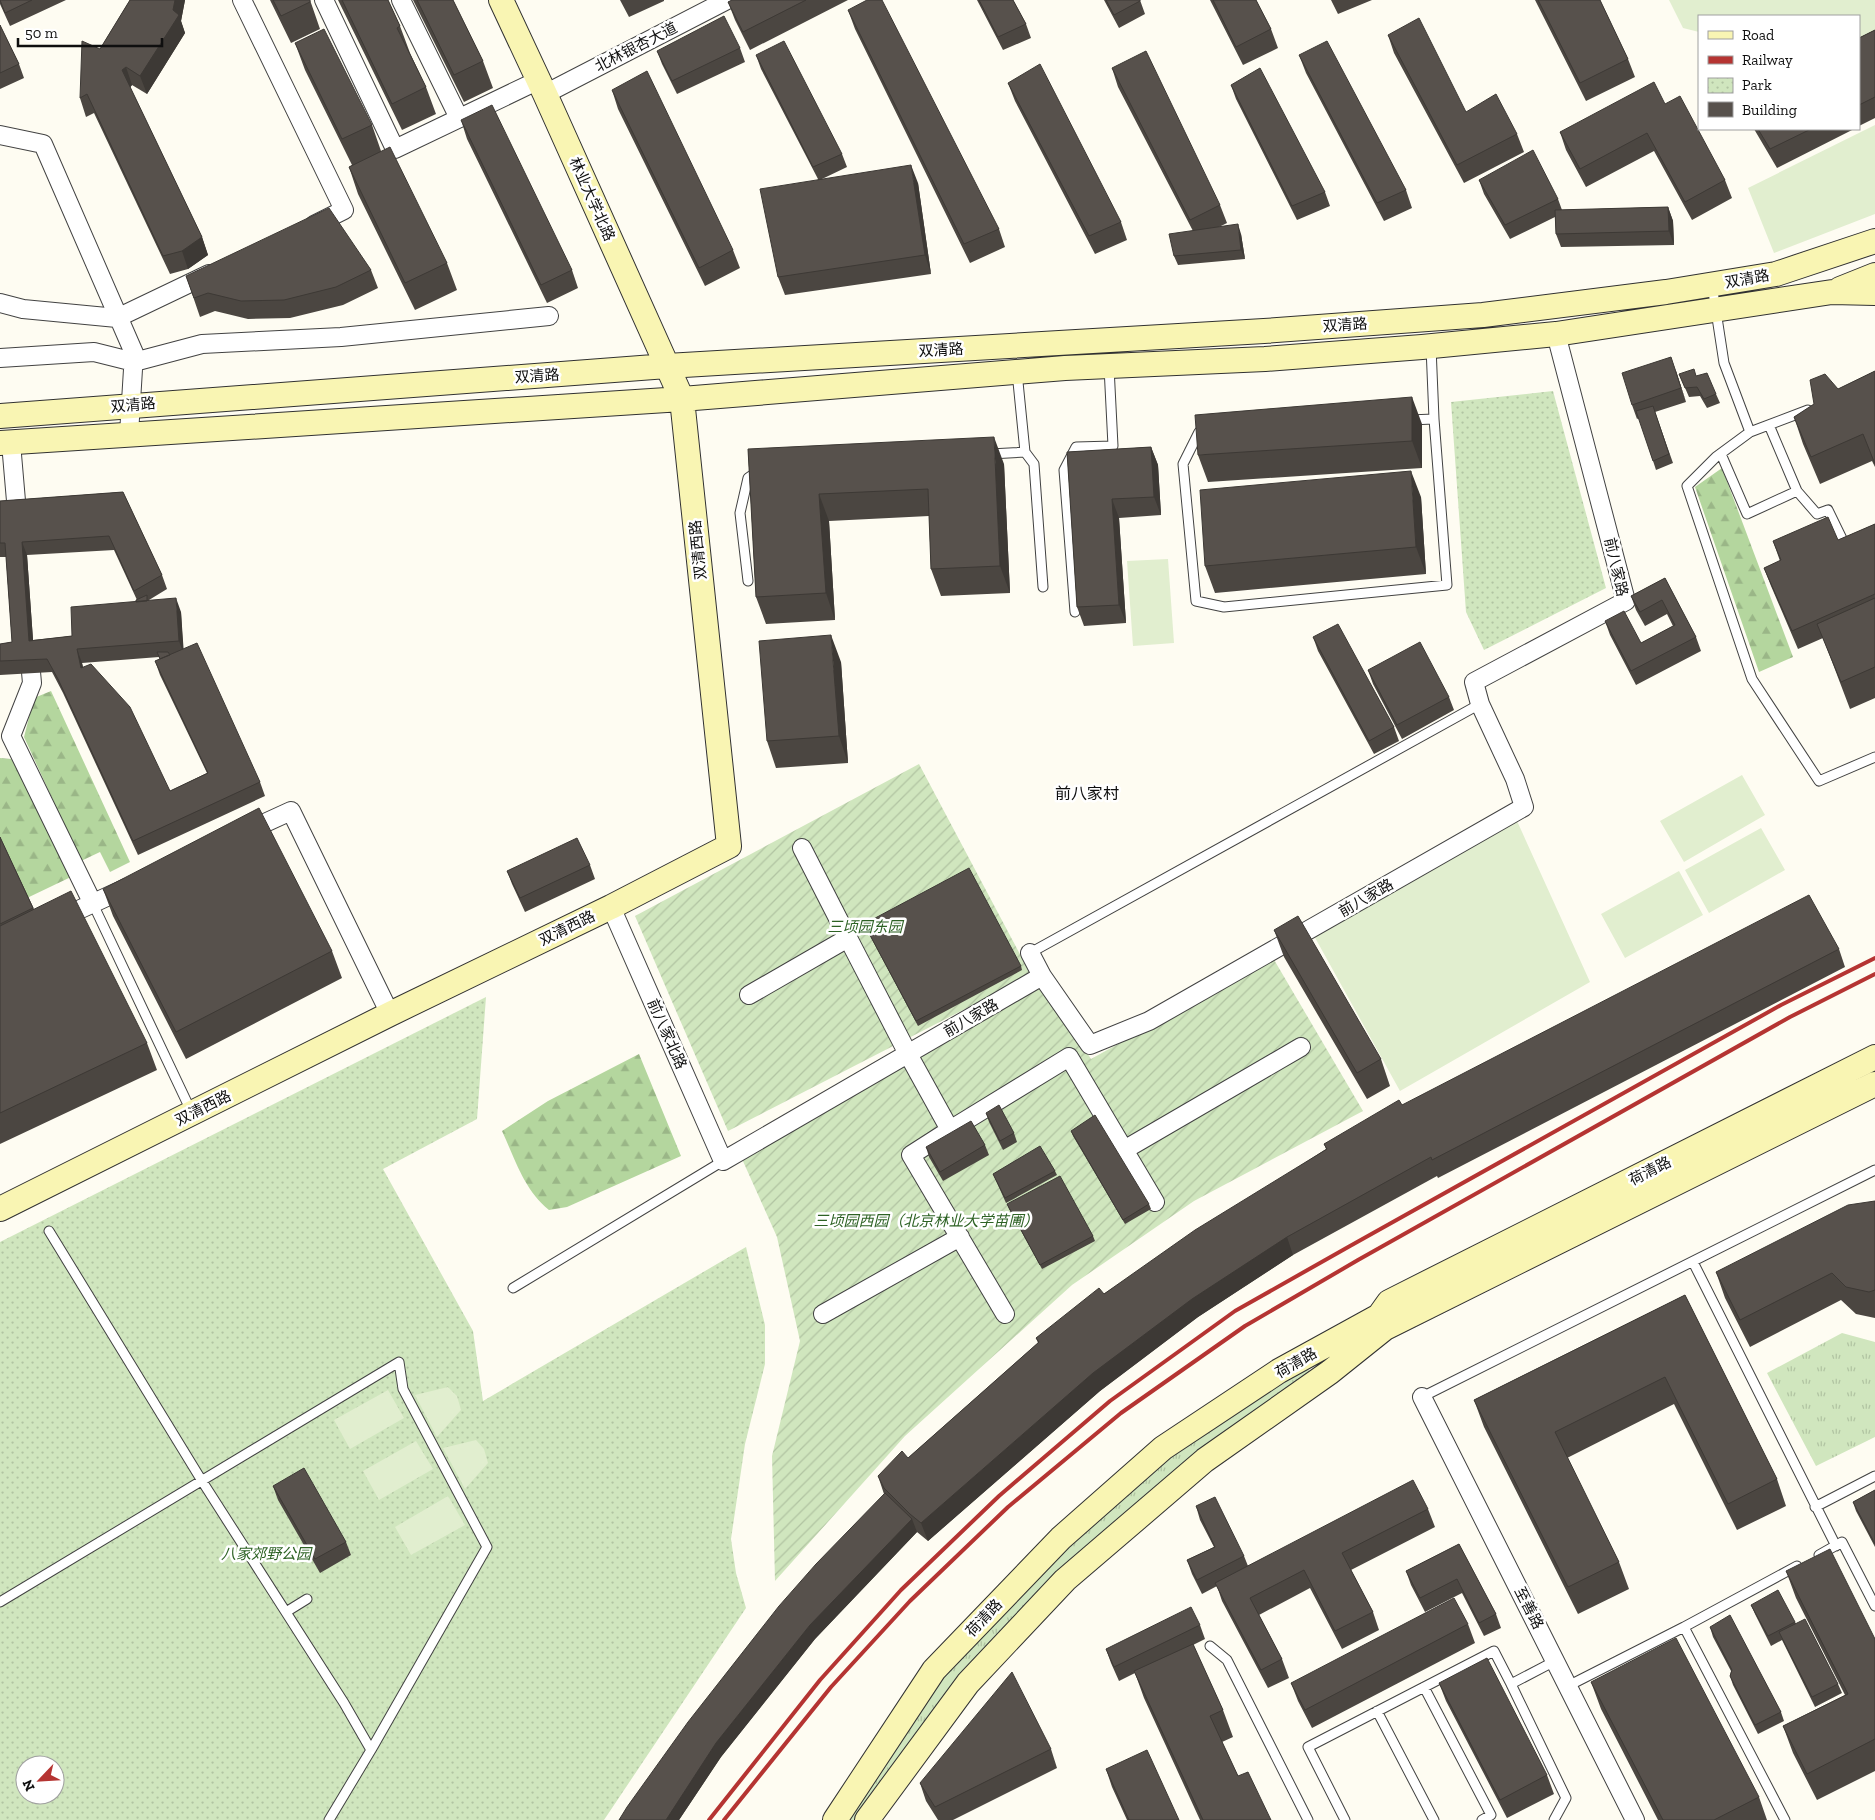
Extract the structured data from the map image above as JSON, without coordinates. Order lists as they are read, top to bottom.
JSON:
{
  "streets": {
    "main road": [
      "林业大学北路",
      "双清路",
      "双清西路",
      "荷清路"
    ],
    "street": [
      "北林银杏大道",
      "前八家路",
      "前八家北路",
      "至善路"
    ]
  },
  "crossings": [
    ["北林银杏大道", "林业大学北路"],
    ["林业大学北路", "双清路"],
    ["林业大学北路", "双清西路"],
    ["双清路", "双清西路"],
    ["双清路", "前八家路"],
    ["双清西路", "前八家北路"],
    ["前八家路", "前八家北路"]
  ],
  "districts": ["前八家村"],
  "parks": ["三顷园东园", "三顷园西园（北京林业大学苗圃）", "八家郊野公园"],
  "legend": [
    "Road",
    "Railway",
    "Park",
    "Building"
  ],
  "scale_bar": "50 m",
  "north": "bottom left"
}
